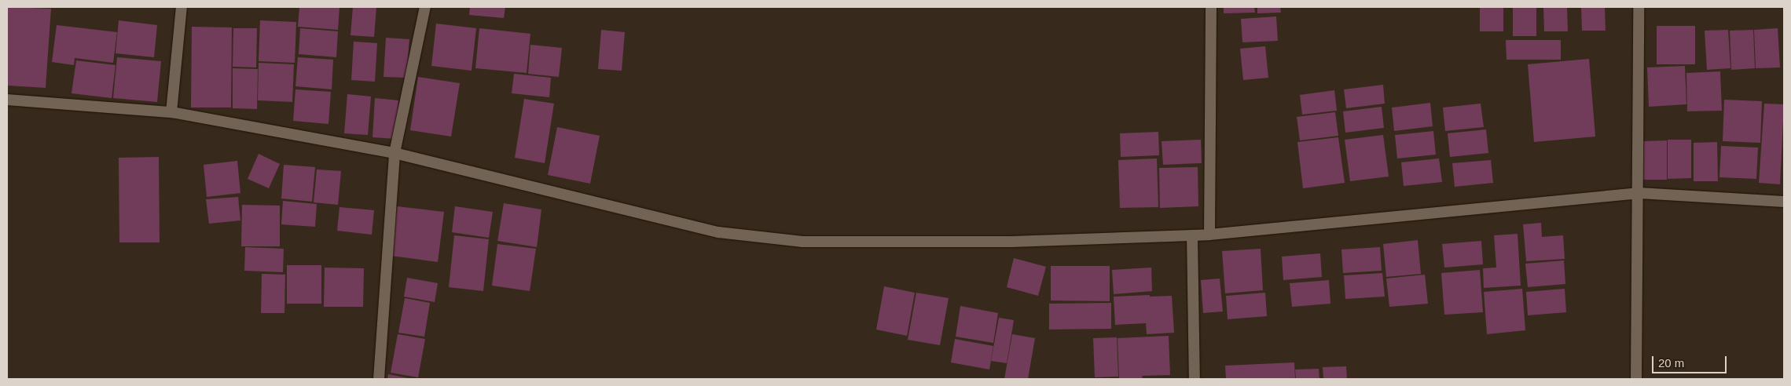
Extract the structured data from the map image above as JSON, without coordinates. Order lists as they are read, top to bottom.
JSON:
{
  "scale_bar": "20 m"
}
